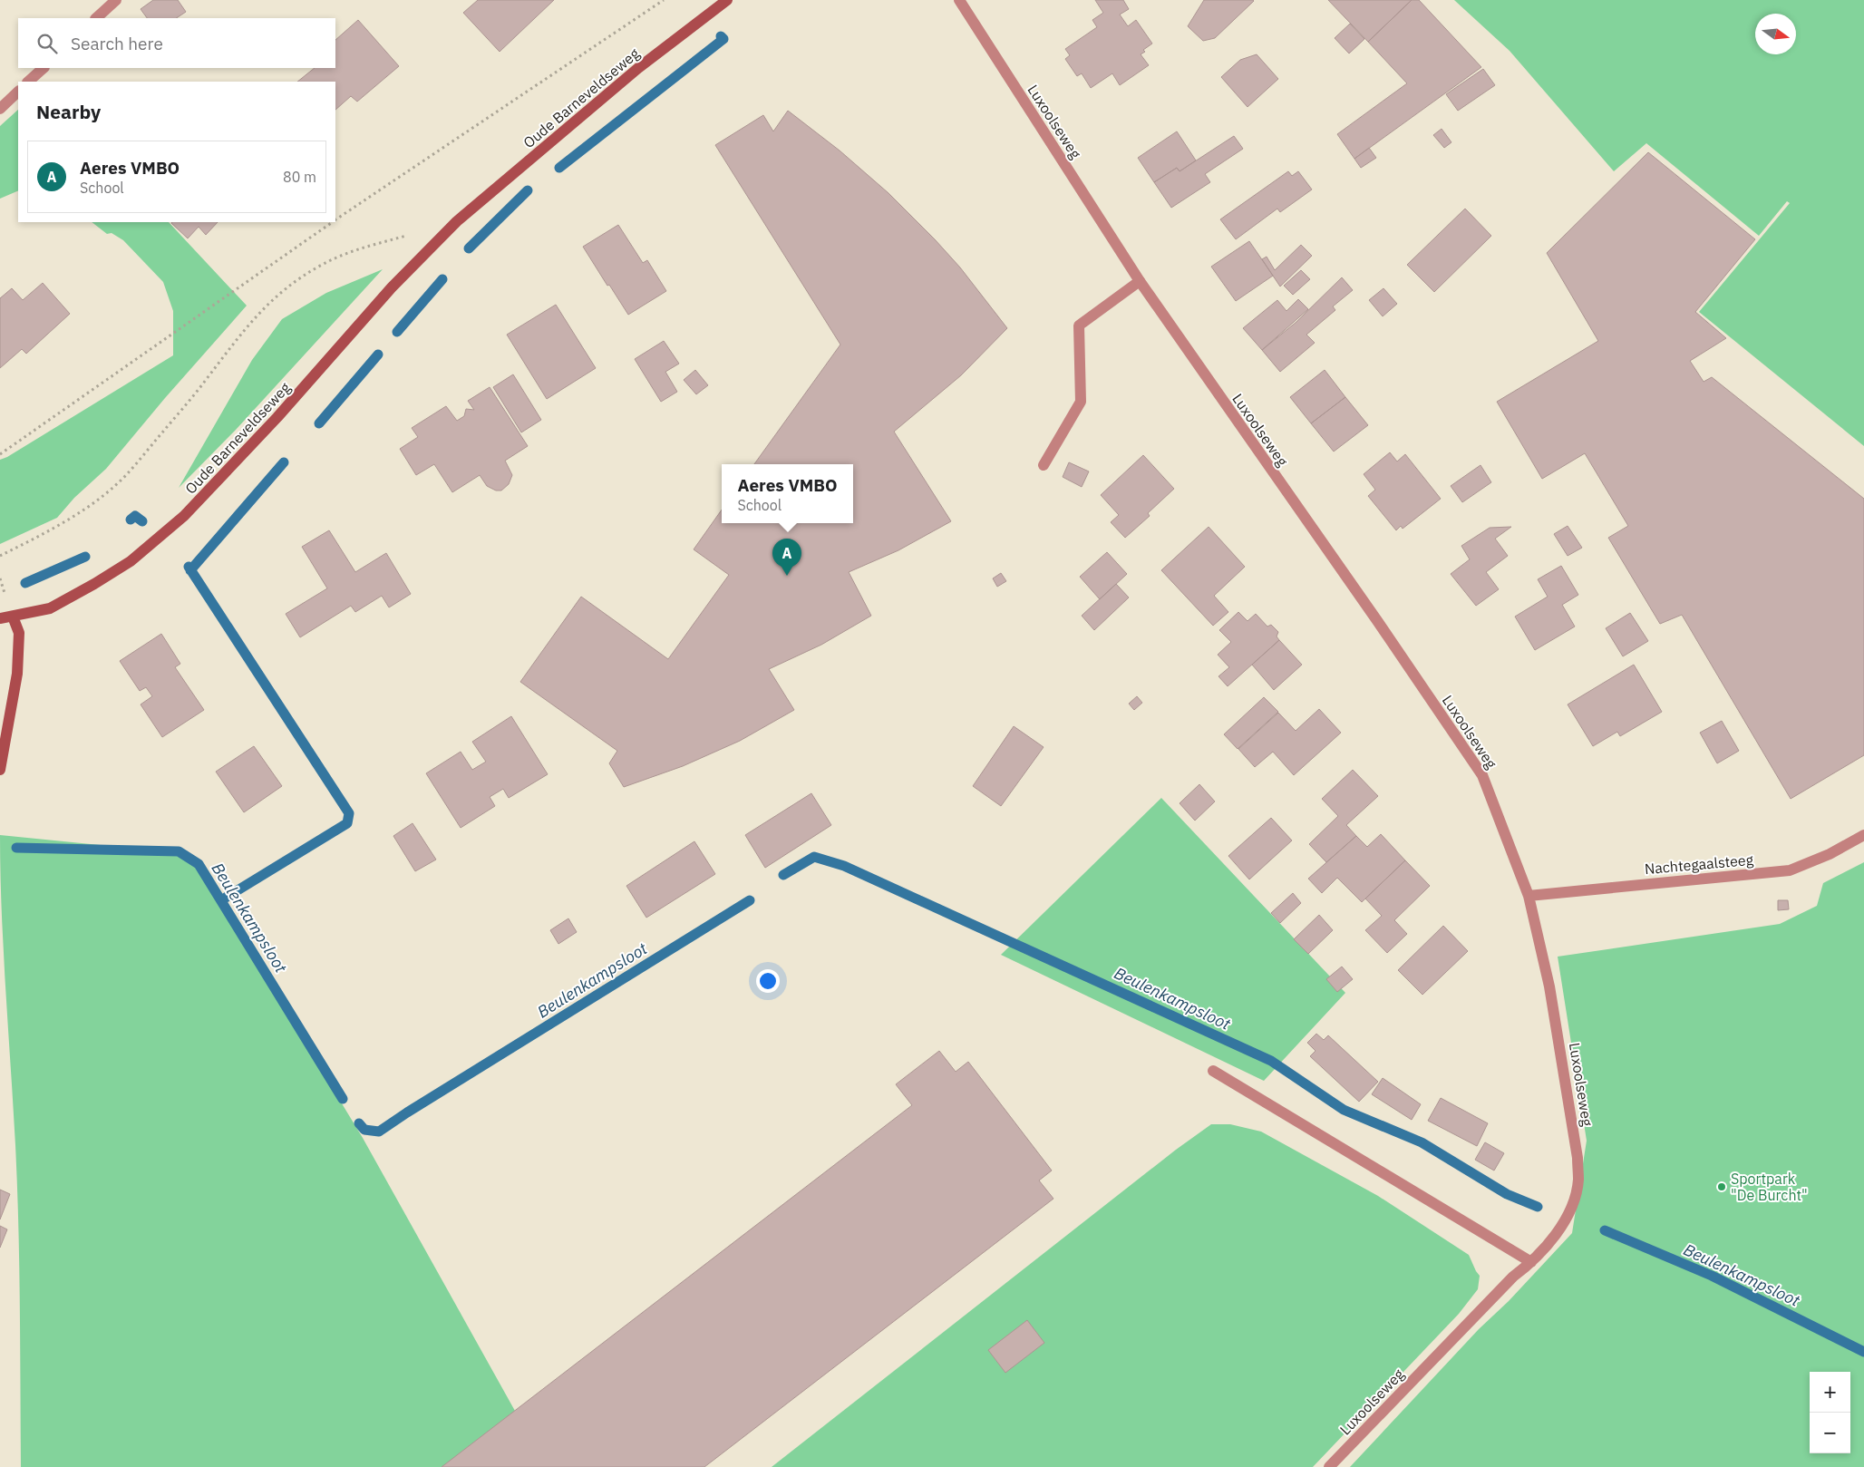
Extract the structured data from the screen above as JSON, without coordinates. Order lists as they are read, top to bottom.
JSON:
{
  "streets": {
    "street": ["Oude Barneveldseweg", "Luxoolseweg", "Nachtegaalsteeg"]
  },
  "crossings": [
    ["Luxoolseweg", "Nachtegaalsteeg"]
  ],
  "water": ["Beulenkampsloot"],
  "places": ["Sportpark \"De Burcht\""],
  "north": "right",
  "page": {
    "search": "Search here",
    "heading": "Nearby",
    "list": [
      {
        "mark": "A",
        "name": "Aeres VMBO",
        "note": "School",
        "value": "80 m"
      }
    ],
    "popup": ["Aeres VMBO", "School"],
    "pins": "A",
    "map_buttons": ["+", "−"]
  }
}
